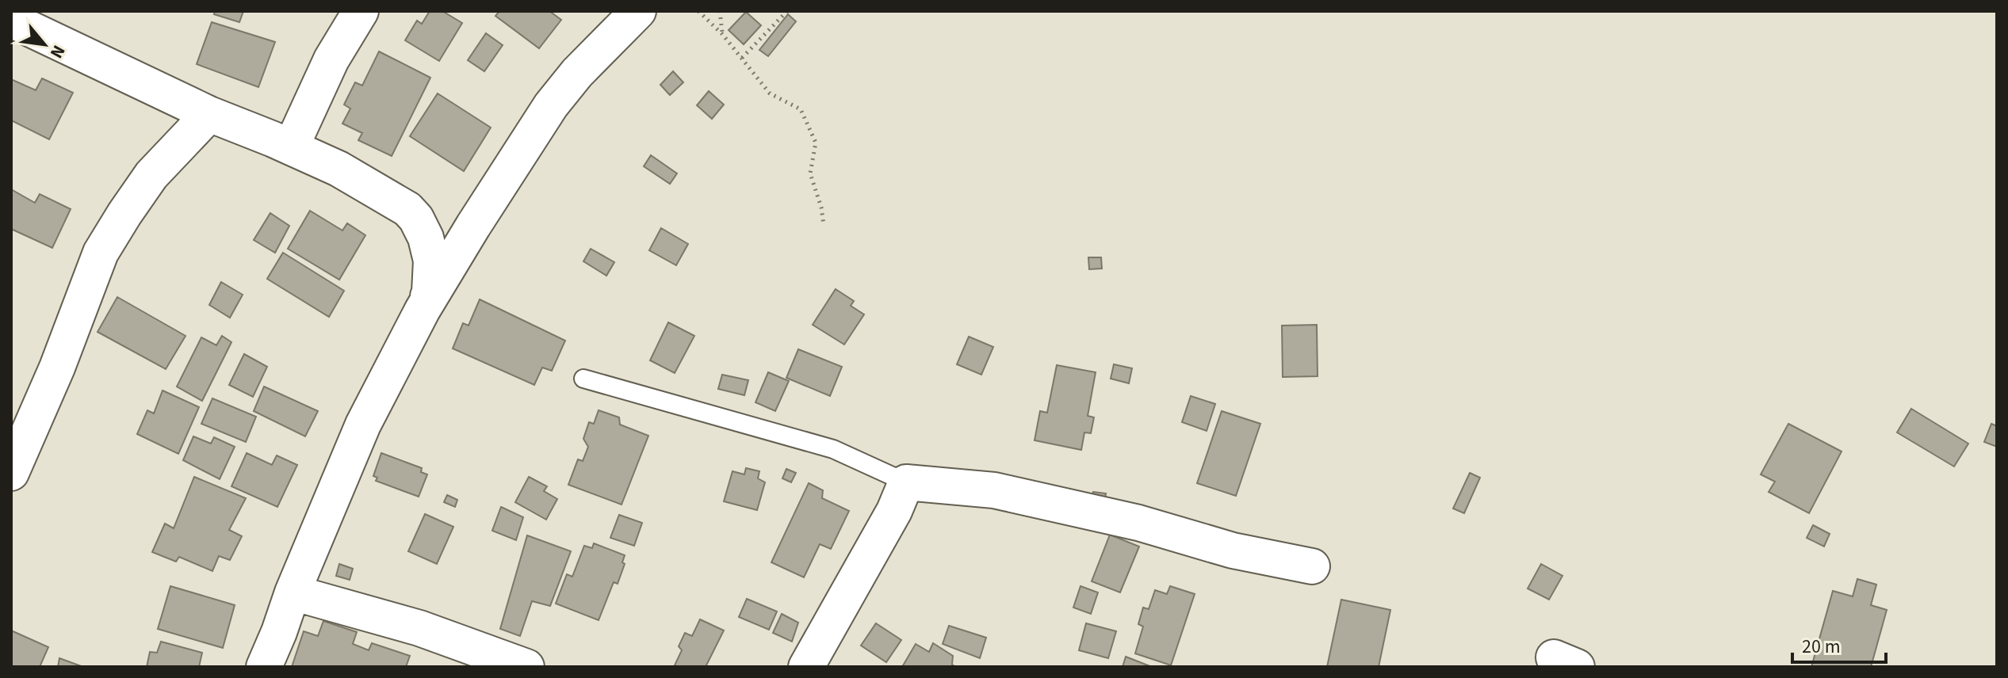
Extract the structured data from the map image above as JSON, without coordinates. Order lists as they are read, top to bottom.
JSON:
{
  "scale_bar": "20 m",
  "north": "bottom right"
}
